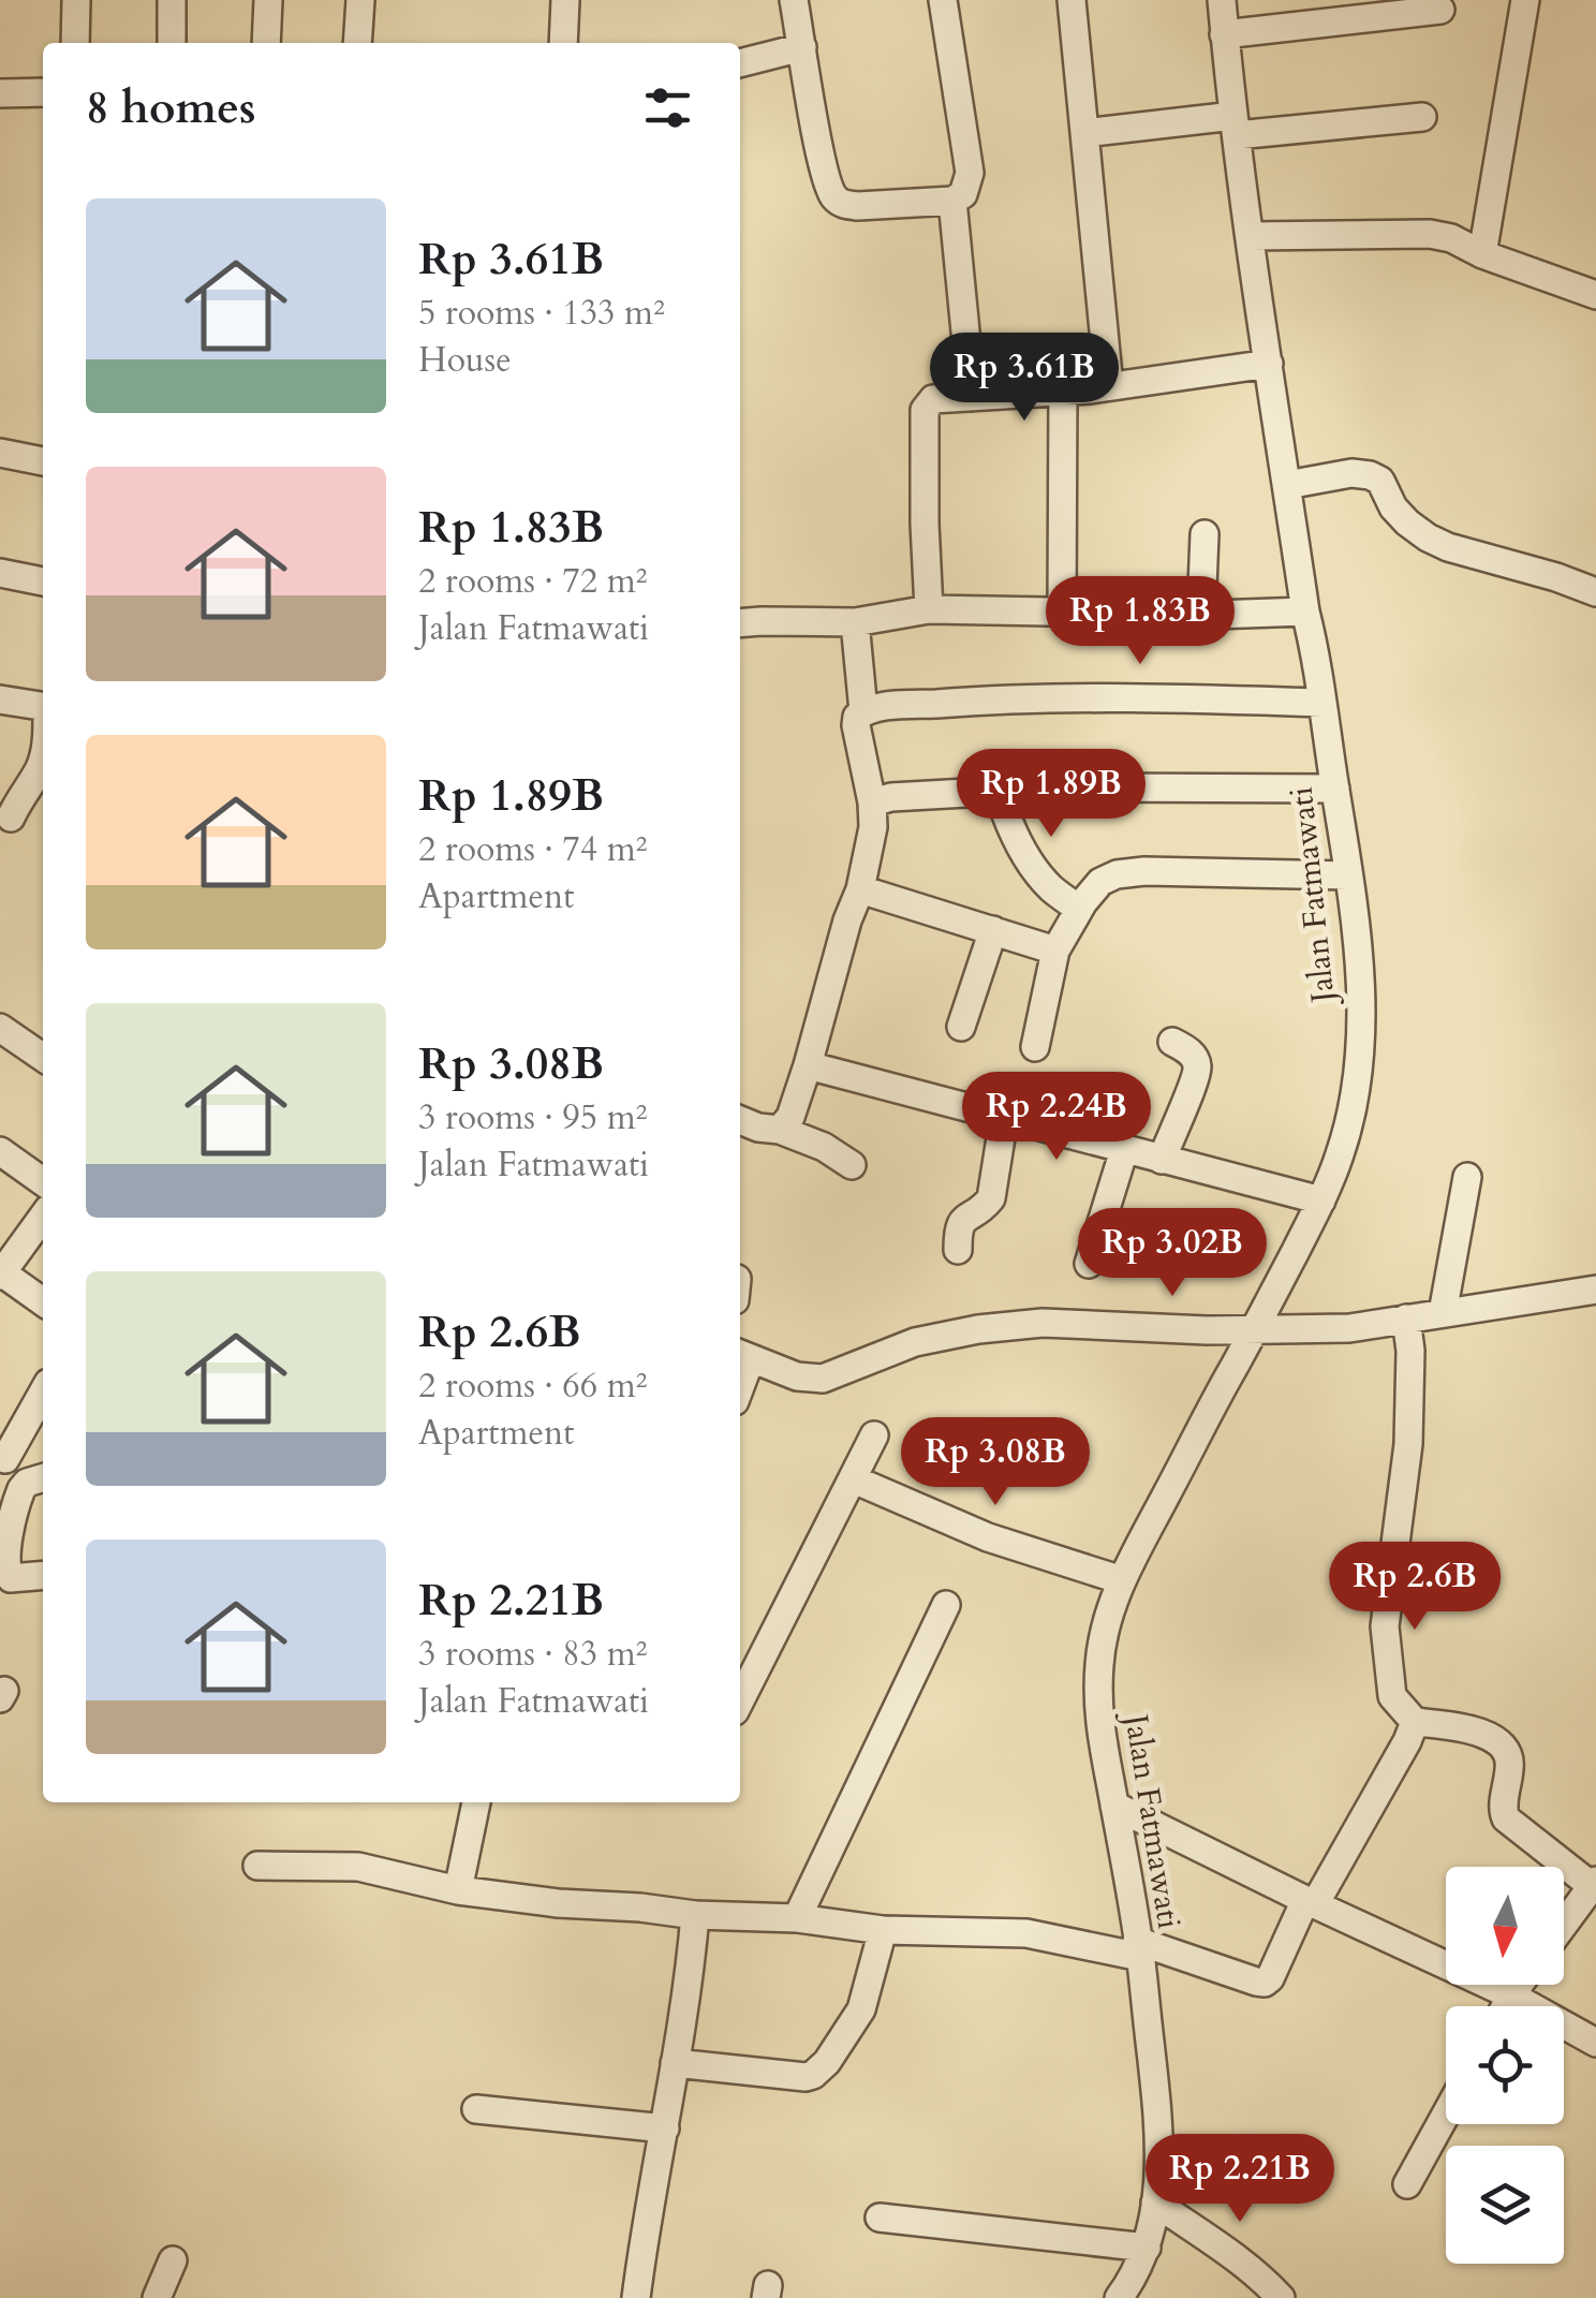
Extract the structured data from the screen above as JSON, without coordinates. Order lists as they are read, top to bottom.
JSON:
{
  "streets": {
    "street": ["Jalan Fatmawati"]
  },
  "north": "bottom",
  "page": {
    "heading": "8 homes",
    "list": [
      {
        "name": "Rp 3.61B",
        "note": "5 rooms · 133 m² · House"
      },
      {
        "name": "Rp 1.83B",
        "note": "2 rooms · 72 m² · Jalan Fatmawati"
      },
      {
        "name": "Rp 1.89B",
        "note": "2 rooms · 74 m² · Apartment"
      },
      {
        "name": "Rp 3.08B",
        "note": "3 rooms · 95 m² · Jalan Fatmawati"
      },
      {
        "name": "Rp 2.6B",
        "note": "2 rooms · 66 m² · Apartment"
      },
      {
        "name": "Rp 2.21B",
        "note": "3 rooms · 83 m² · Jalan Fatmawati"
      }
    ],
    "price": [
      "Rp 3.61B",
      "Rp 1.83B",
      "Rp 1.89B",
      "Rp 2.24B",
      "Rp 3.02B",
      "Rp 3.08B",
      "Rp 2.6B",
      "Rp 2.21B"
    ]
  }
}
